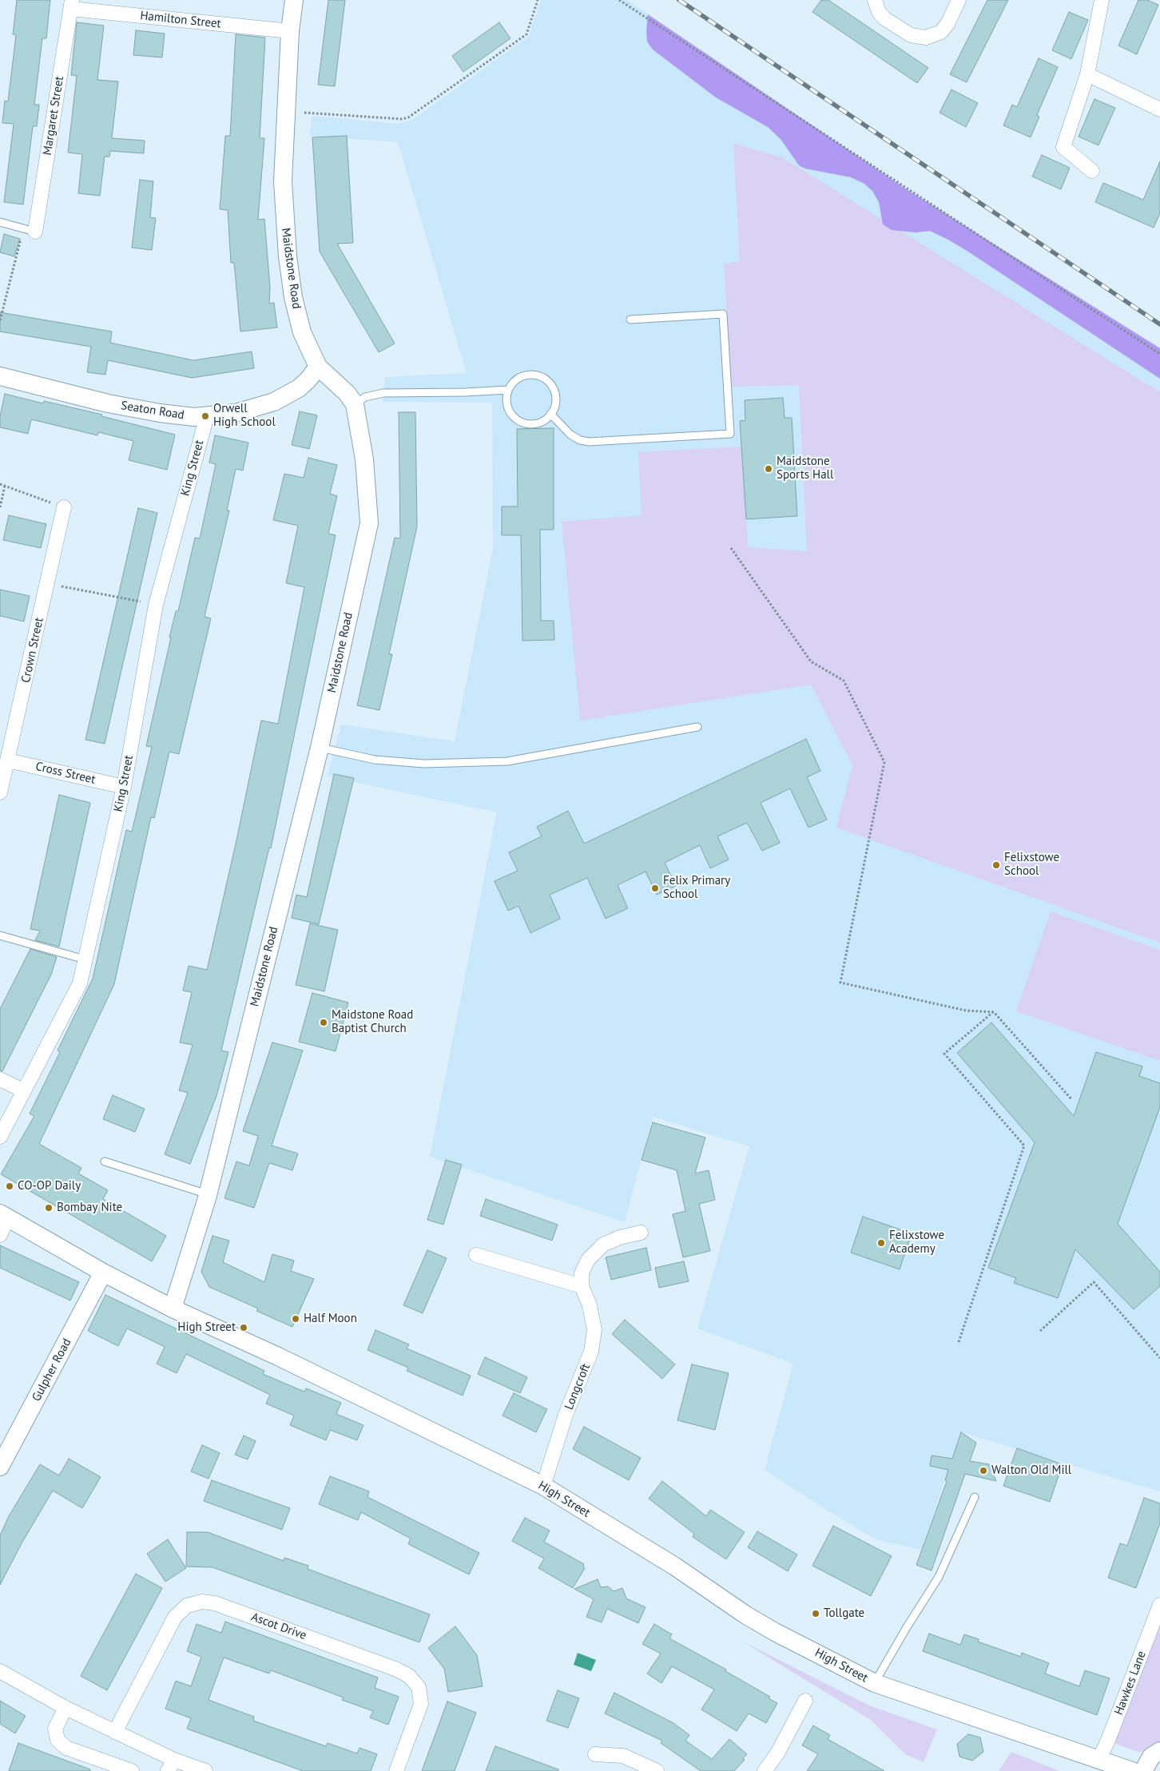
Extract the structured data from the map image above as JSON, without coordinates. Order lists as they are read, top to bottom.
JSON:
{
  "streets": {
    "street": [
      "Hamilton Street",
      "Margaret Street",
      "Maidstone Road",
      "Seaton Road",
      "King Street",
      "Crown Street",
      "Cross Street",
      "Gulpher Road",
      "Longcroft",
      "High Street",
      "Ascot Drive",
      "Hawkes Lane"
    ]
  },
  "crossings": [
    ["Hamilton Street", "Margaret Street"],
    ["Hamilton Street", "Maidstone Road"],
    ["Maidstone Road", "Seaton Road"],
    ["Maidstone Road", "High Street"],
    ["Seaton Road", "King Street"],
    ["King Street", "Cross Street"],
    ["Crown Street", "Cross Street"],
    ["Gulpher Road", "High Street"],
    ["Longcroft", "High Street"],
    ["High Street", "Hawkes Lane"]
  ],
  "places": [
    "Orwell High School",
    "Maidstone Sports Hall",
    "Felixstowe School",
    "Felix Primary School",
    "Maidstone Road Baptist Church",
    "CO-OP Daily",
    "Bombay Nite",
    "Felixstowe Academy",
    "Half Moon",
    "High Street",
    "Walton Old Mill",
    "Tollgate"
  ]
}
